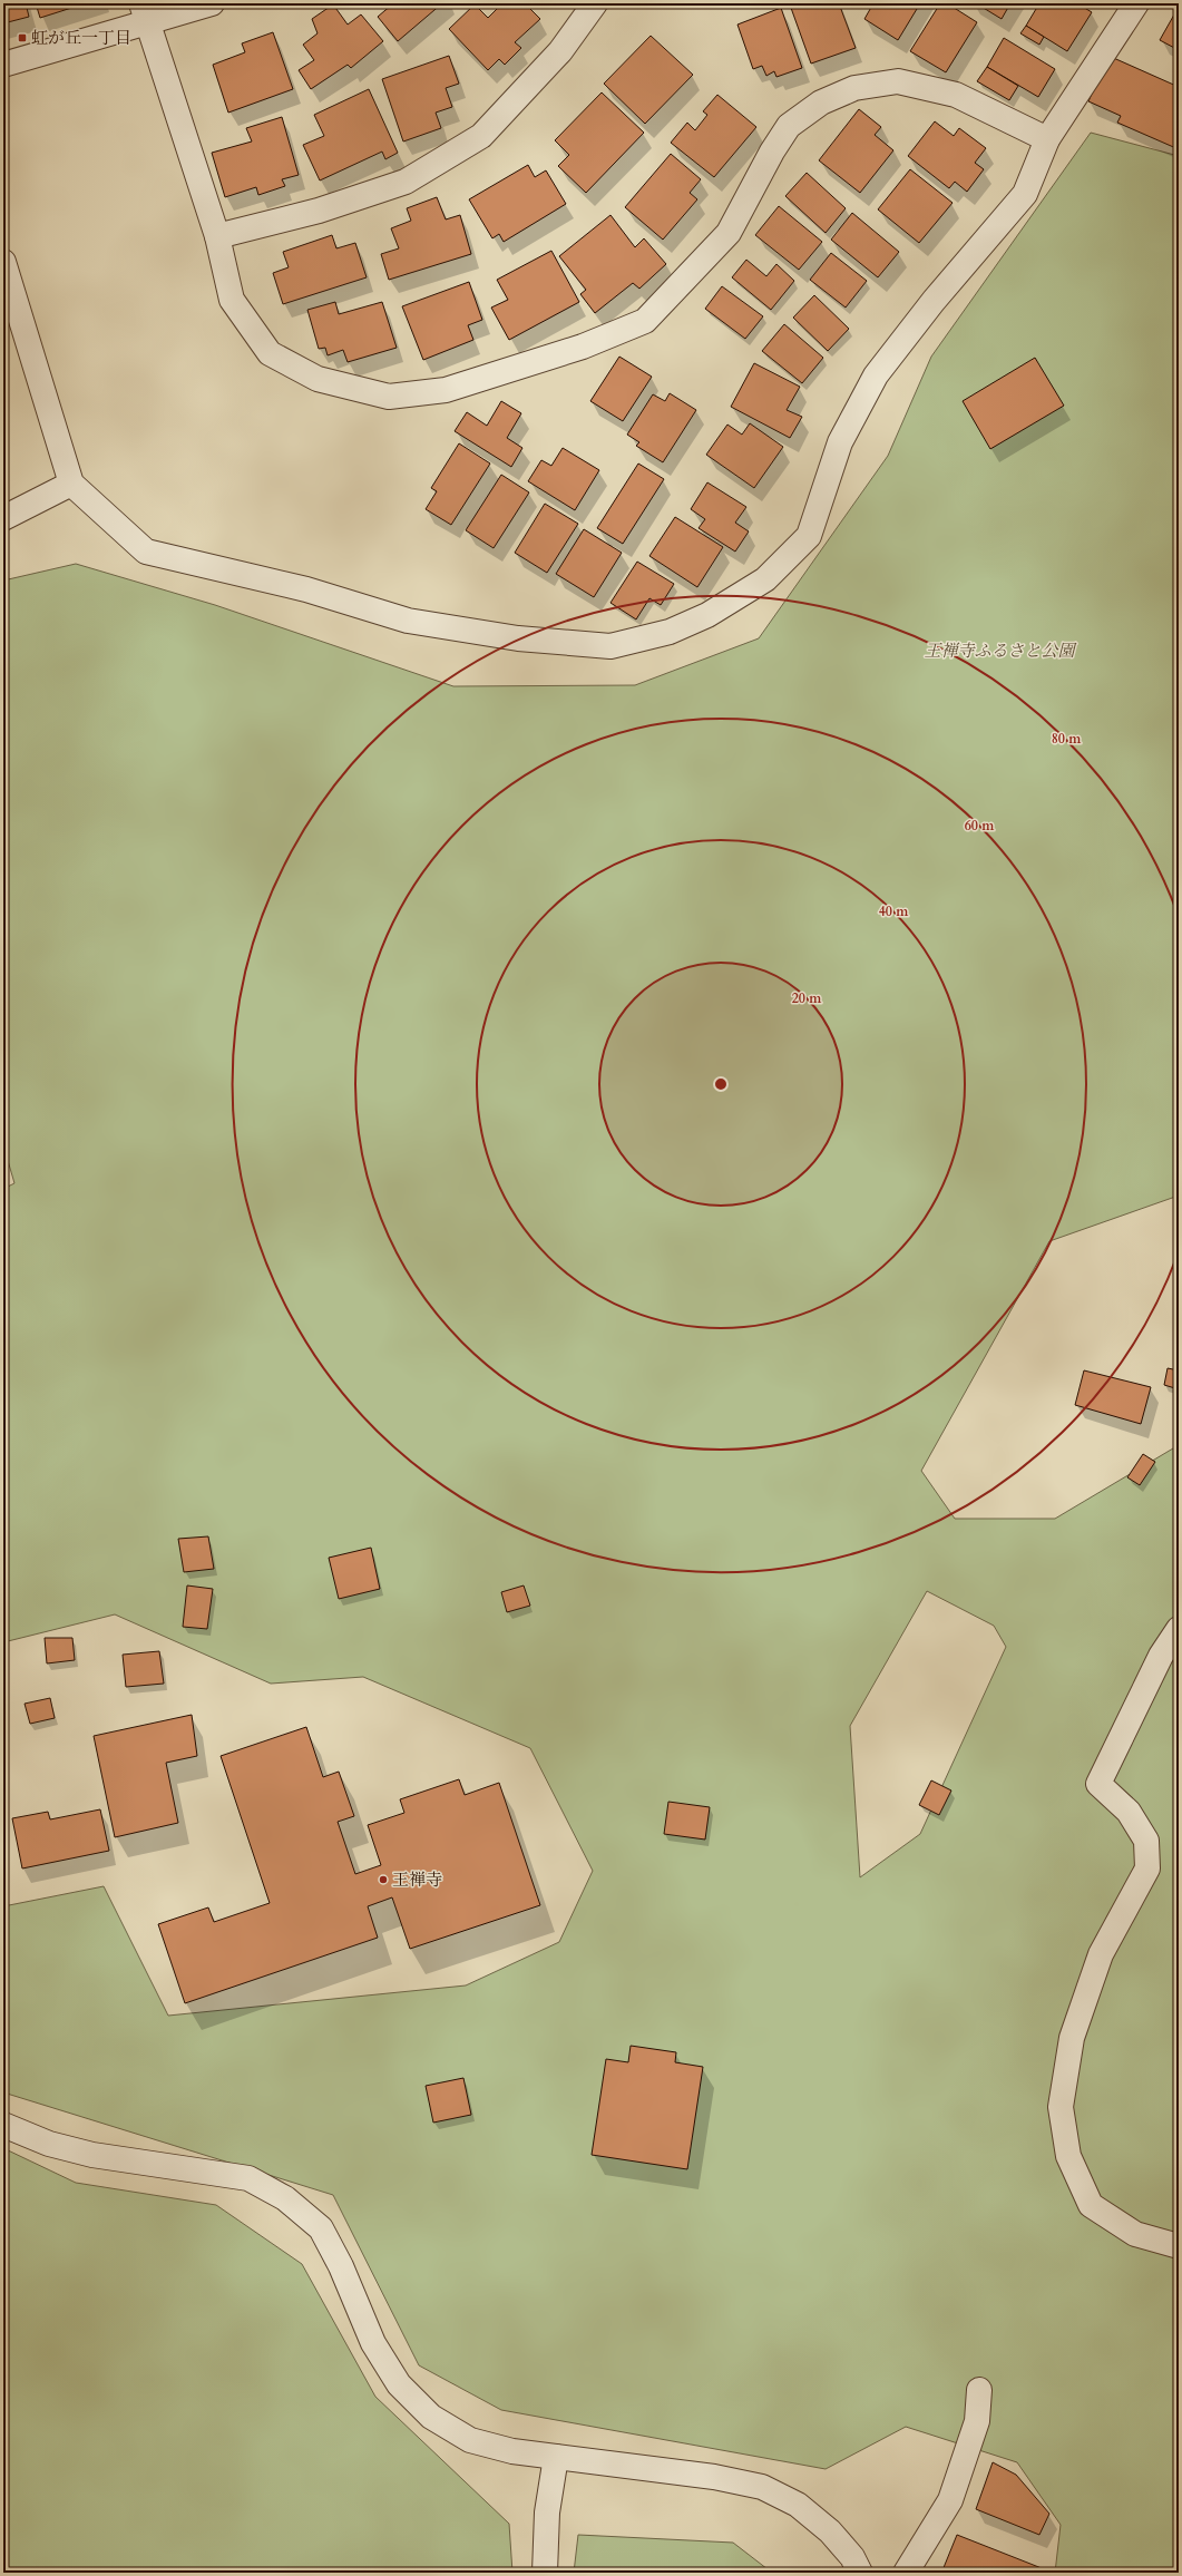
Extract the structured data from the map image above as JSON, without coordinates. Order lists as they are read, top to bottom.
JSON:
{
  "parks": ["王禅寺ふるさと公園"],
  "places": {
    "transit": ["虹が丘一丁目"],
    "other": ["王禅寺"]
  },
  "rings": [
    "80 m",
    "60 m",
    "40 m",
    "20 m"
  ]
}
